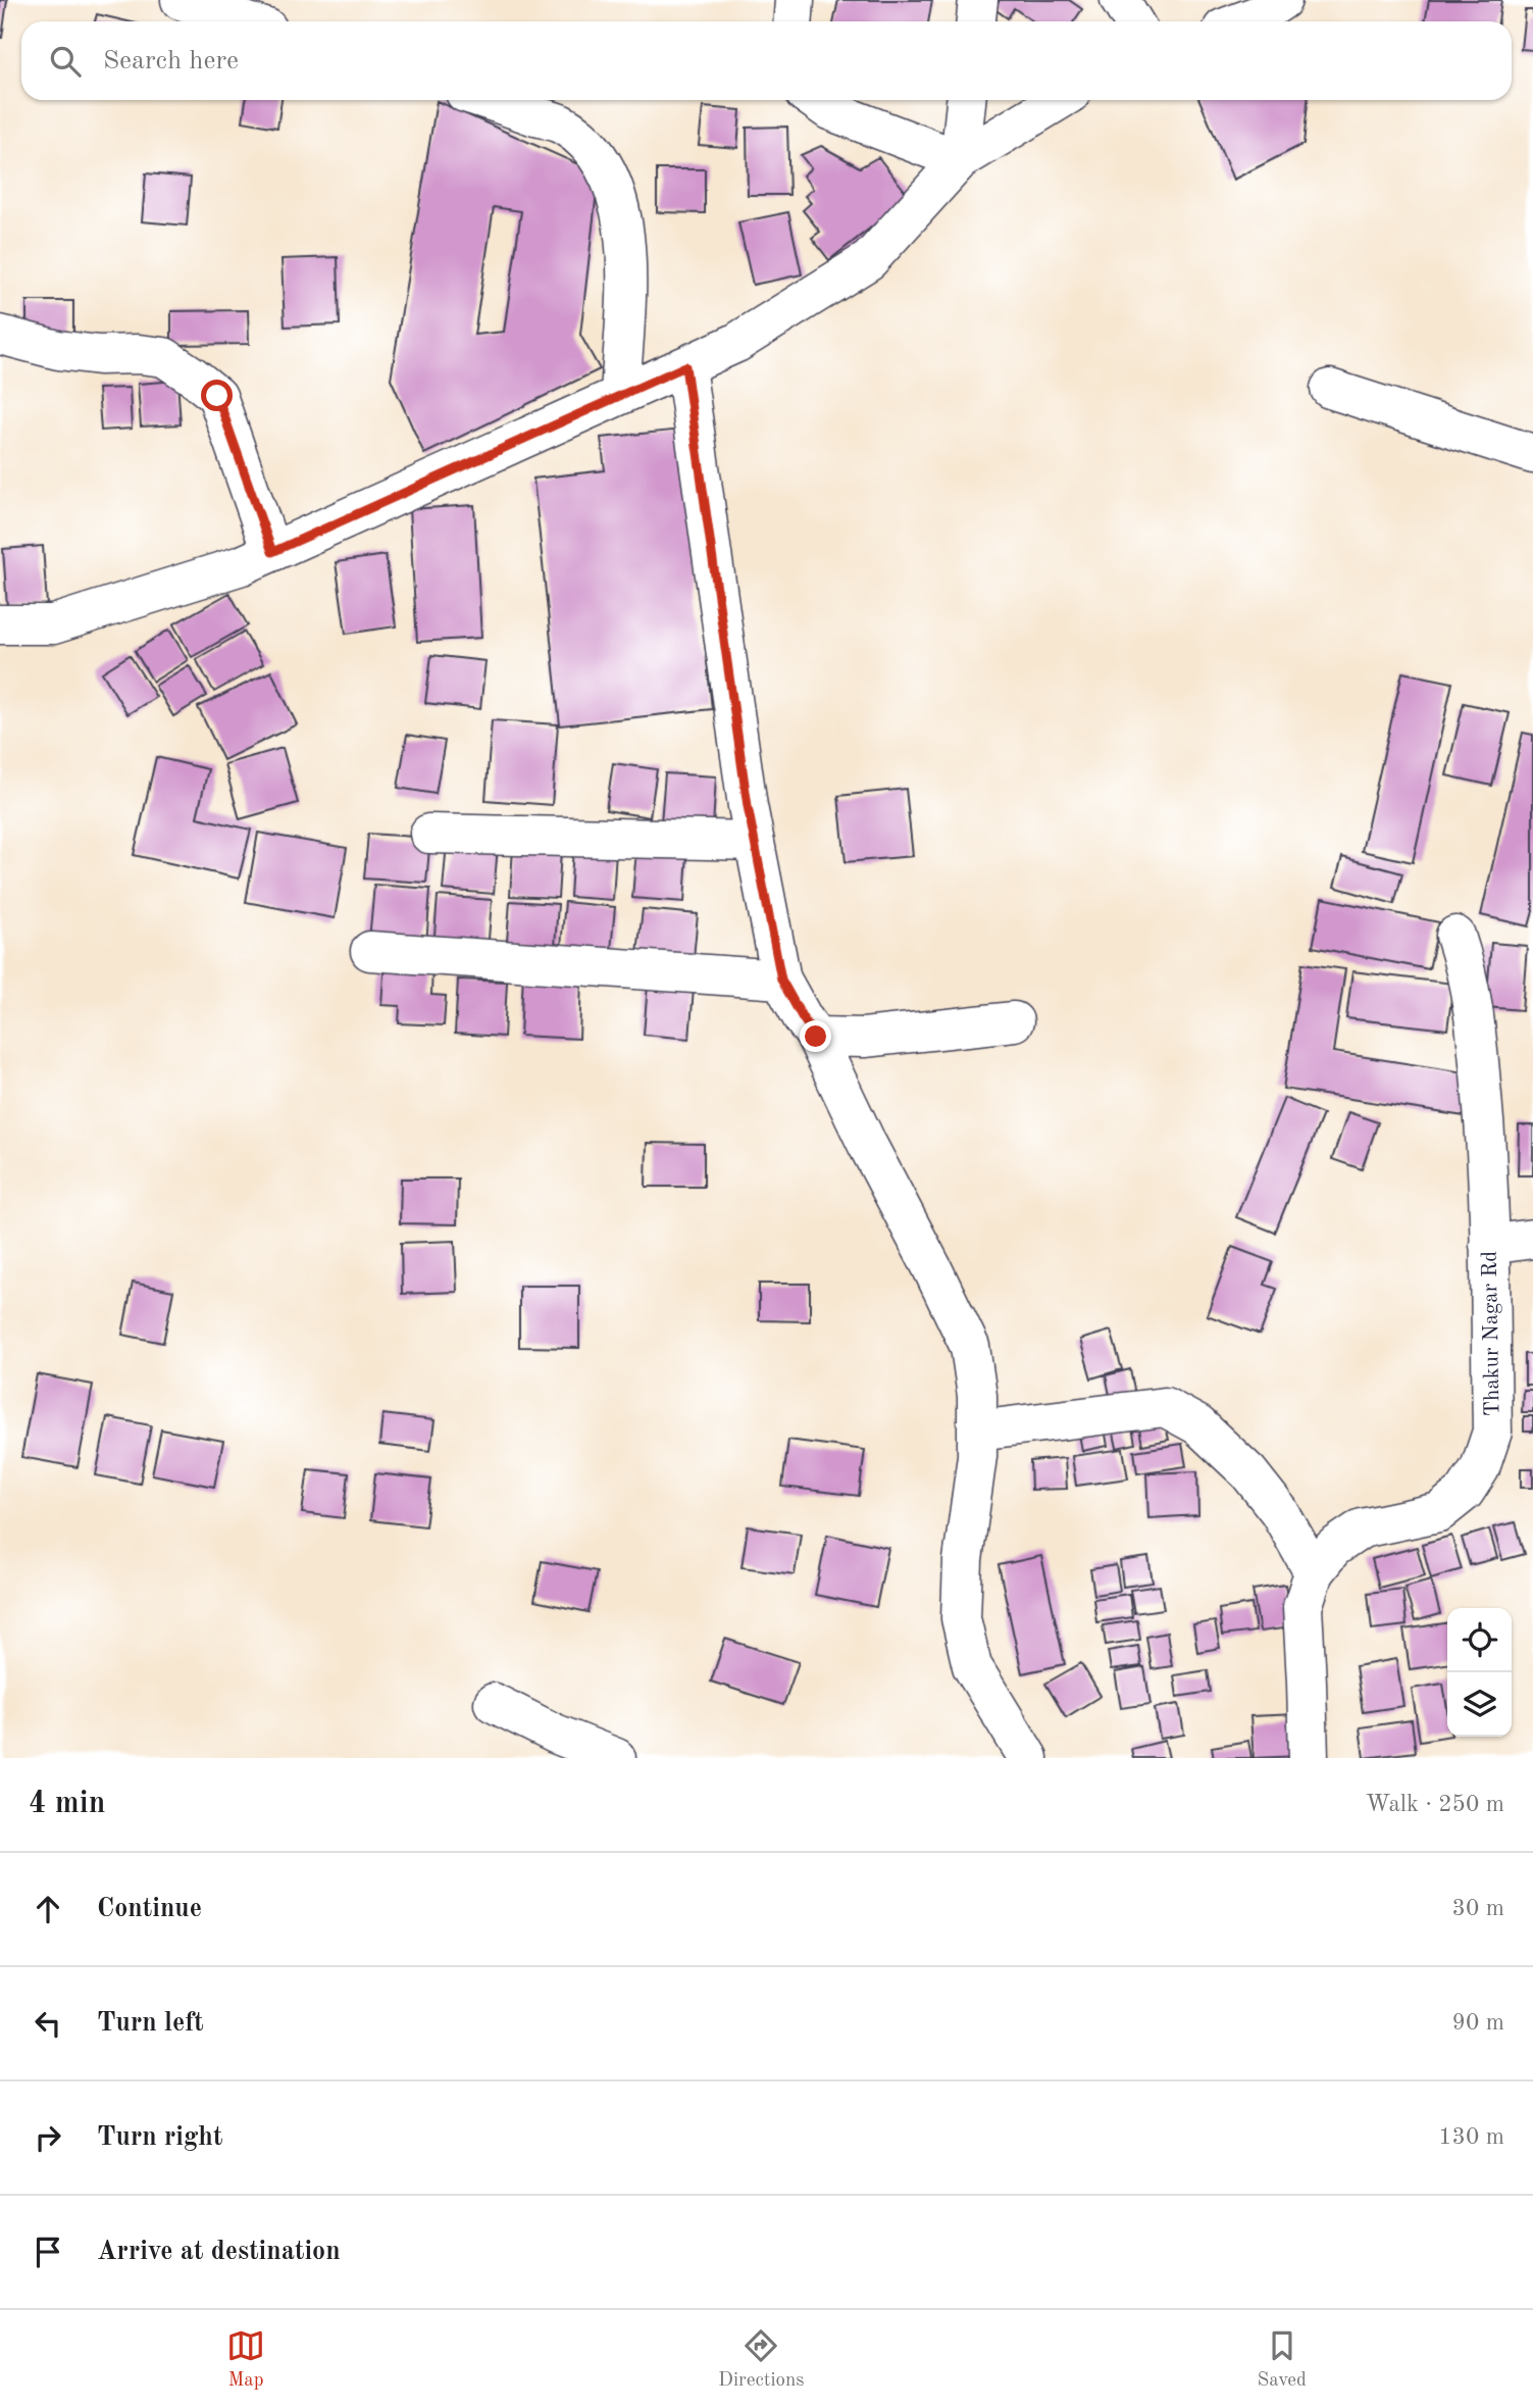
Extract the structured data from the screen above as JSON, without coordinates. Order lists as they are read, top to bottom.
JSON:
{
  "streets": {
    "street": ["Thakur Nagar Rd"]
  },
  "page": {
    "search": "Search here",
    "heading": ["4 min", "Walk · 250 m"],
    "list": [
      ["Continue", "30 m"],
      ["Turn left", "90 m"],
      ["Turn right", "130 m"],
      "Arrive at destination"
    ],
    "nav": ["Map", "Directions", "Saved"]
  }
}
